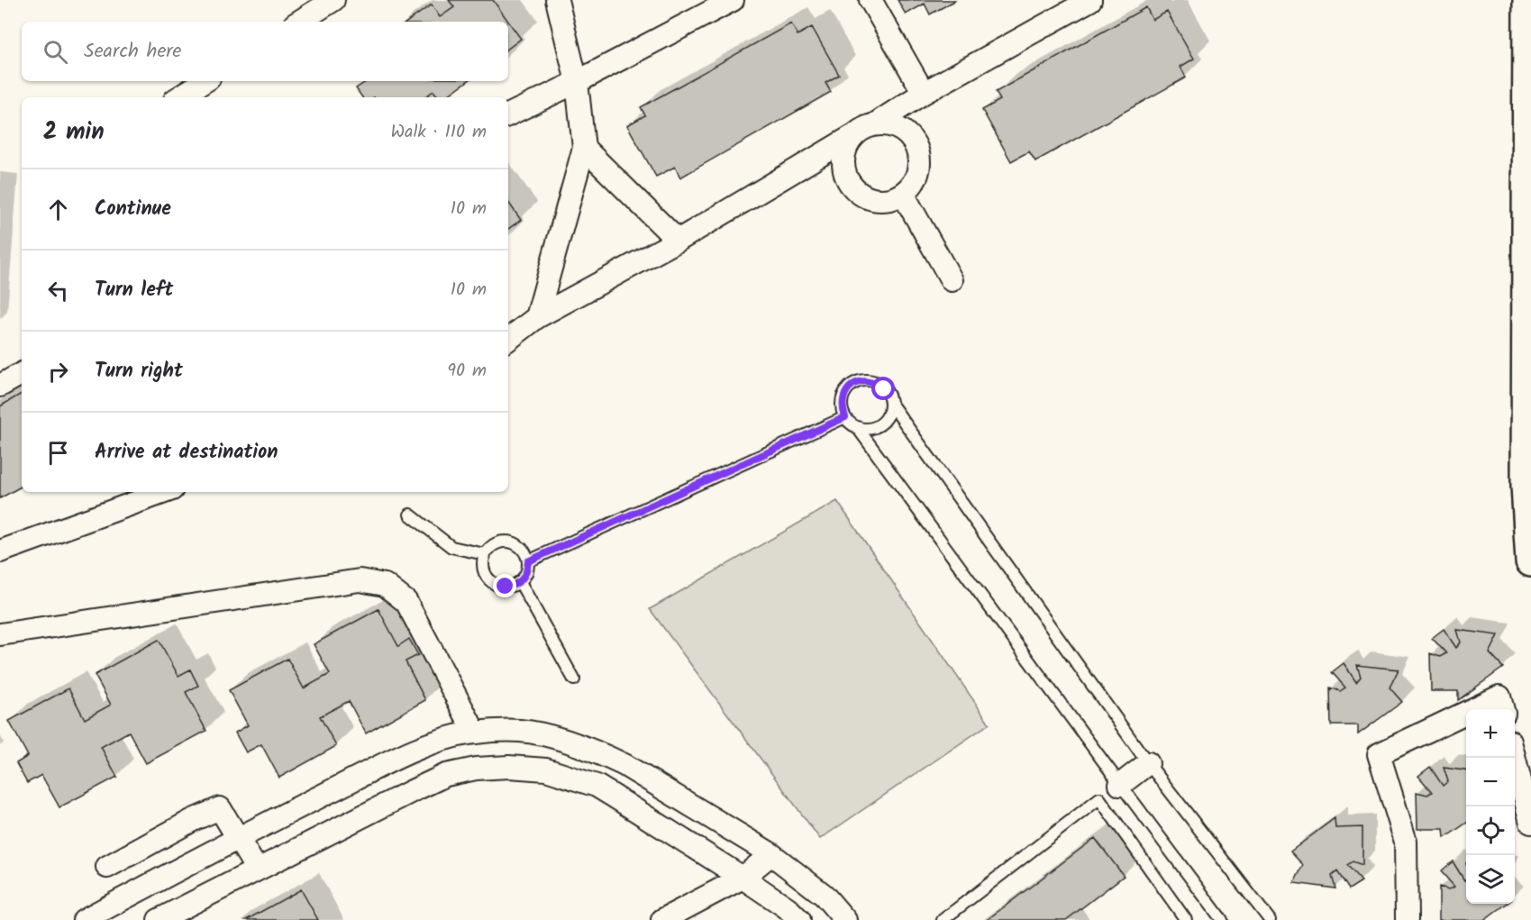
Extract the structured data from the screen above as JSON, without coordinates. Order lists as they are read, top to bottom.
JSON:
{
  "page": {
    "search": "Search here",
    "heading": ["2 min", "Walk · 110 m"],
    "list": [
      ["Continue", "10 m"],
      ["Turn left", "10 m"],
      ["Turn right", "90 m"],
      "Arrive at destination"
    ],
    "map_buttons": ["+", "−"]
  }
}
